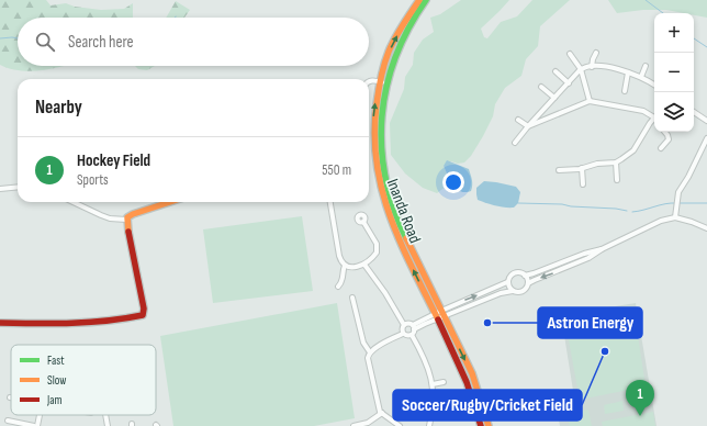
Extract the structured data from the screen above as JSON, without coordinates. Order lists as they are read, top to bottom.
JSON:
{
  "streets": {
    "main road": ["Inanda Road"]
  },
  "places": ["Astron Energy", "Soccer/Rugby/Cricket Field"],
  "legend": ["Fast", "Slow", "Jam"],
  "page": {
    "map_buttons": ["+", "−"],
    "search": "Search here",
    "heading": "Nearby",
    "list": [
      {
        "mark": "1",
        "name": "Hockey Field",
        "note": "Sports",
        "value": "550 m"
      }
    ],
    "pins": "1"
  }
}
